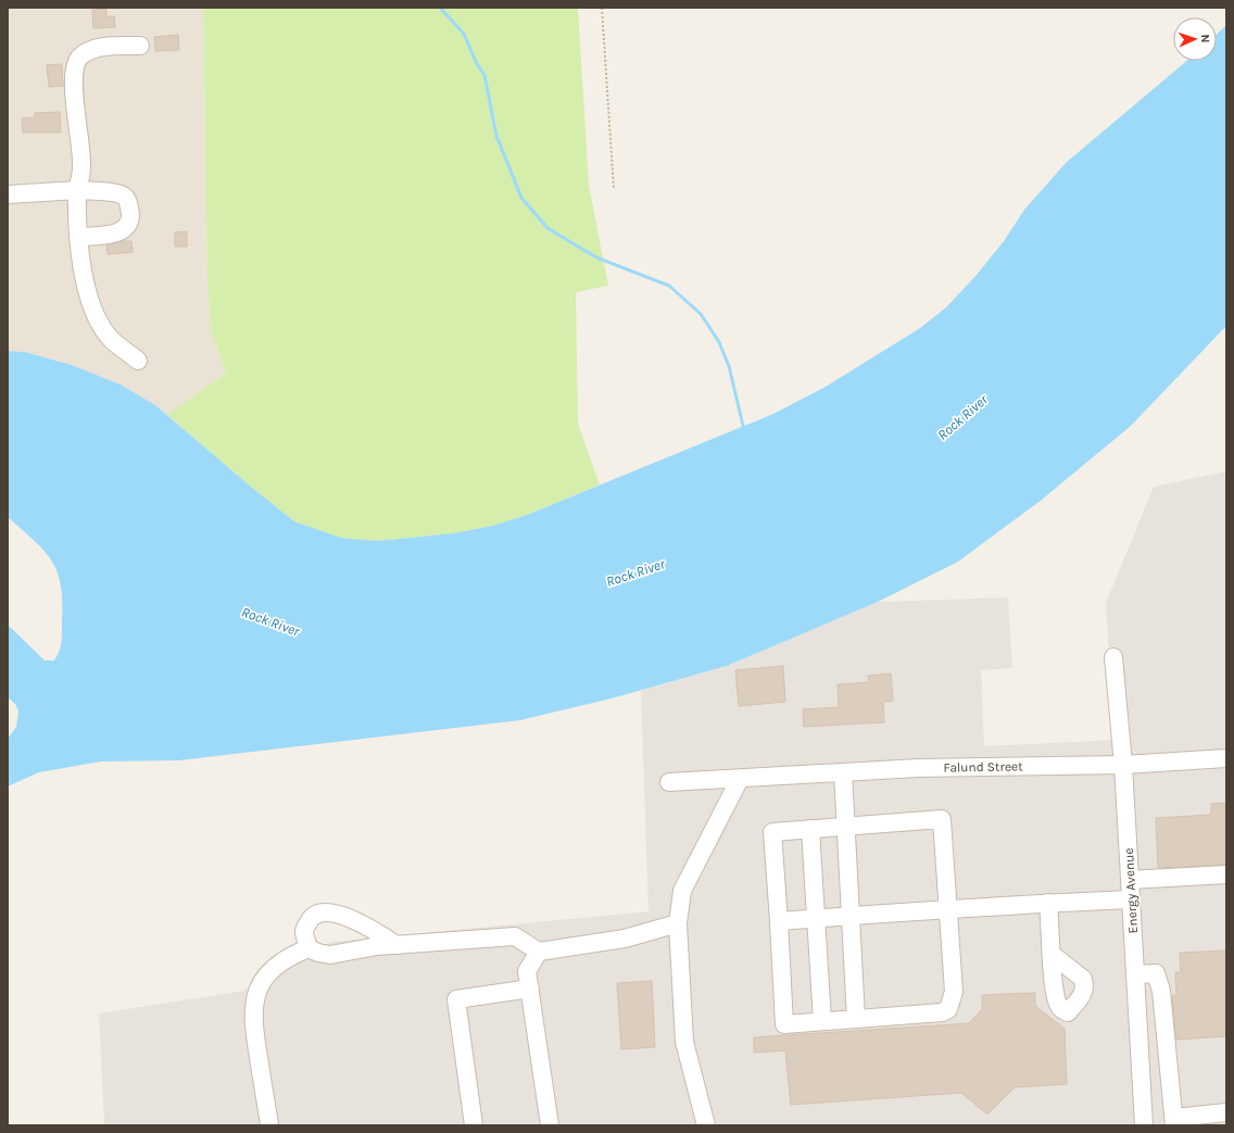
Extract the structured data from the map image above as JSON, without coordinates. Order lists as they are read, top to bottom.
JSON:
{
  "streets": {
    "street": ["Falund Street", "Energy Avenue"]
  },
  "crossings": [
    ["Falund Street", "Energy Avenue"]
  ],
  "water": ["Rock River"],
  "north": "right"
}
